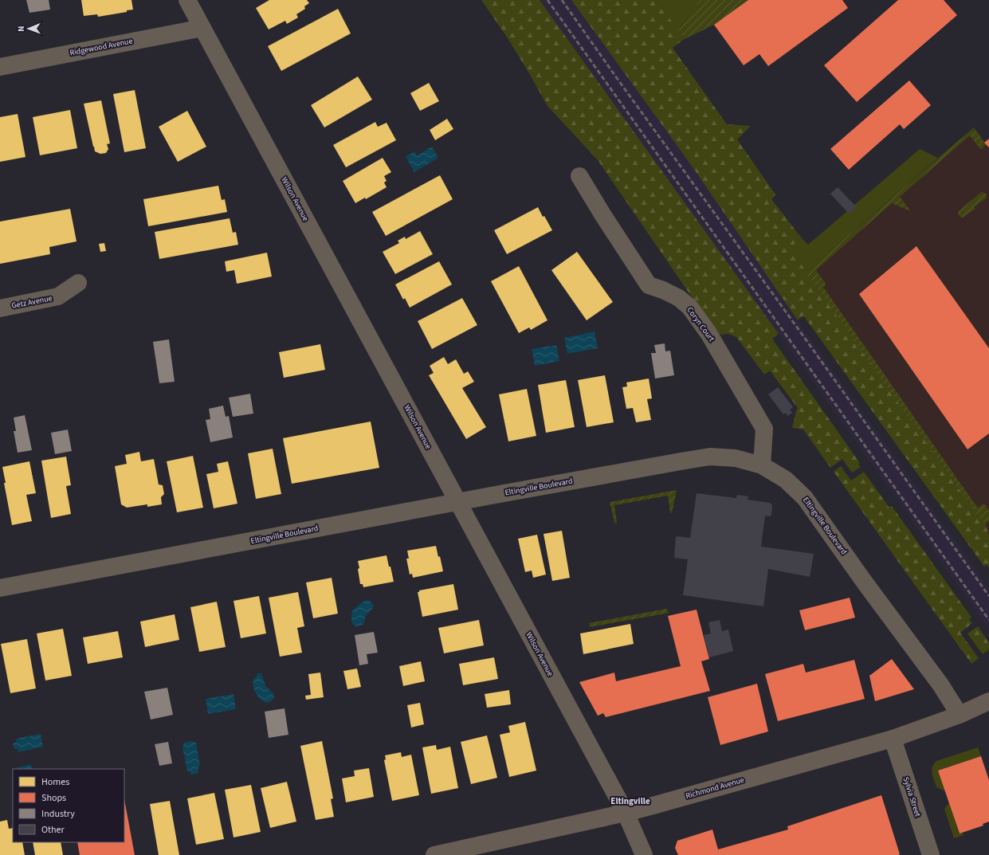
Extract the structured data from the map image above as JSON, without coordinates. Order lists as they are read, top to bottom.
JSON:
{
  "streets": {
    "main road": ["Richmond Avenue"],
    "street": [
      "Ridgewood Avenue",
      "Wilson Avenue",
      "Getz Avenue",
      "Coryn Court",
      "Eltingville Boulevard",
      "Sylvia Street"
    ]
  },
  "crossings": [
    ["Ridgewood Avenue", "Wilson Avenue"],
    ["Wilson Avenue", "Eltingville Boulevard"],
    ["Wilson Avenue", "Richmond Avenue"],
    ["Coryn Court", "Eltingville Boulevard"],
    ["Eltingville Boulevard", "Richmond Avenue"],
    ["Richmond Avenue", "Sylvia Street"]
  ],
  "districts": ["Eltingville"],
  "legend": [
    "Homes",
    "Shops",
    "Industry",
    "Other"
  ],
  "north": "left"
}
